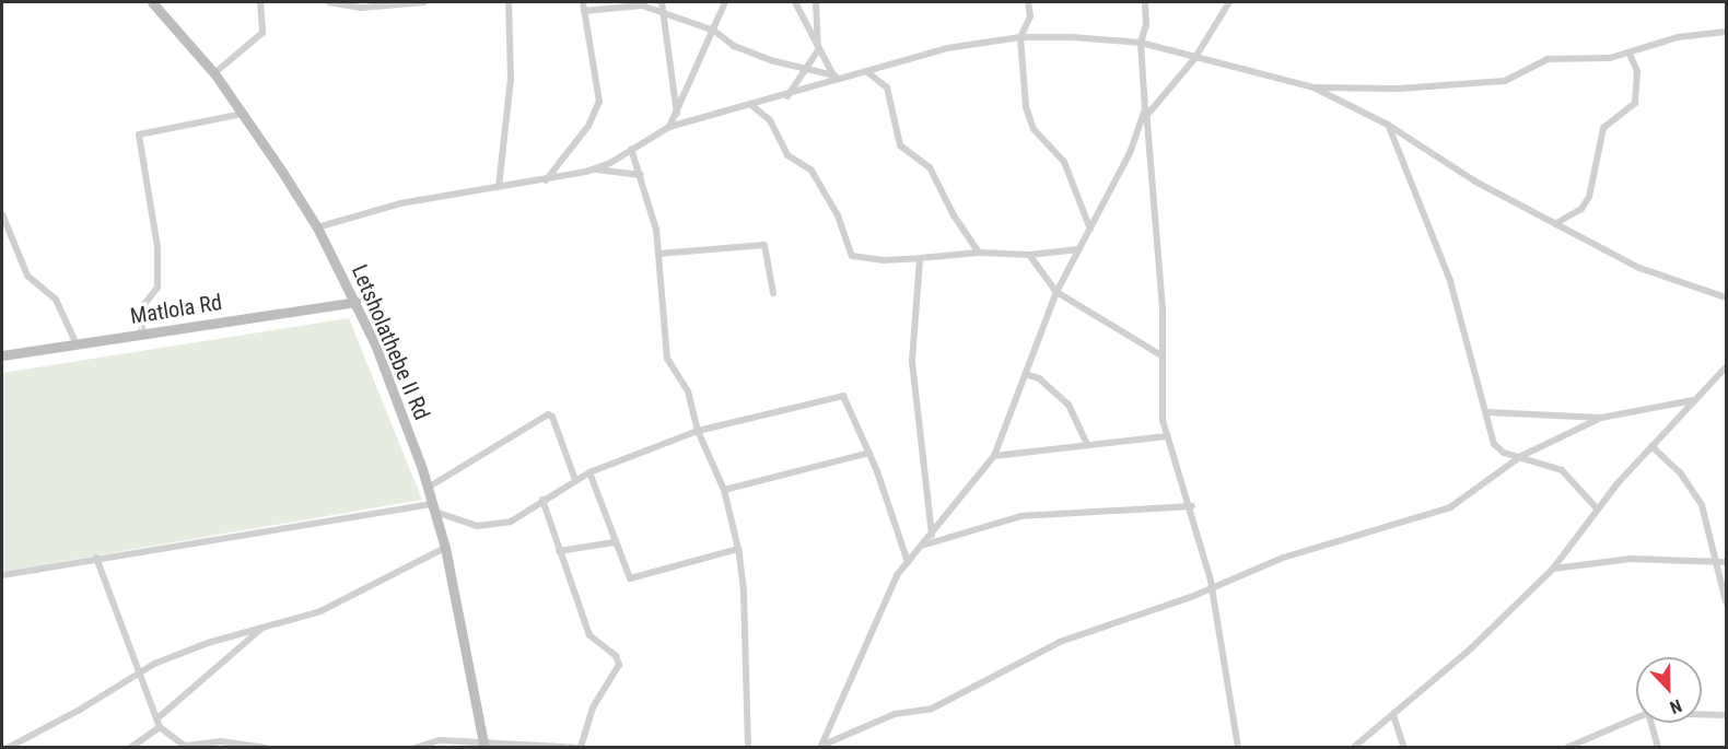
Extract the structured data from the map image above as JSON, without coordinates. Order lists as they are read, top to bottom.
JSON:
{
  "streets": {
    "street": ["Matlola Rd", "Letsholathebe II Rd"]
  },
  "crossings": [
    ["Matlola Rd", "Letsholathebe II Rd"]
  ],
  "north": "bottom"
}
